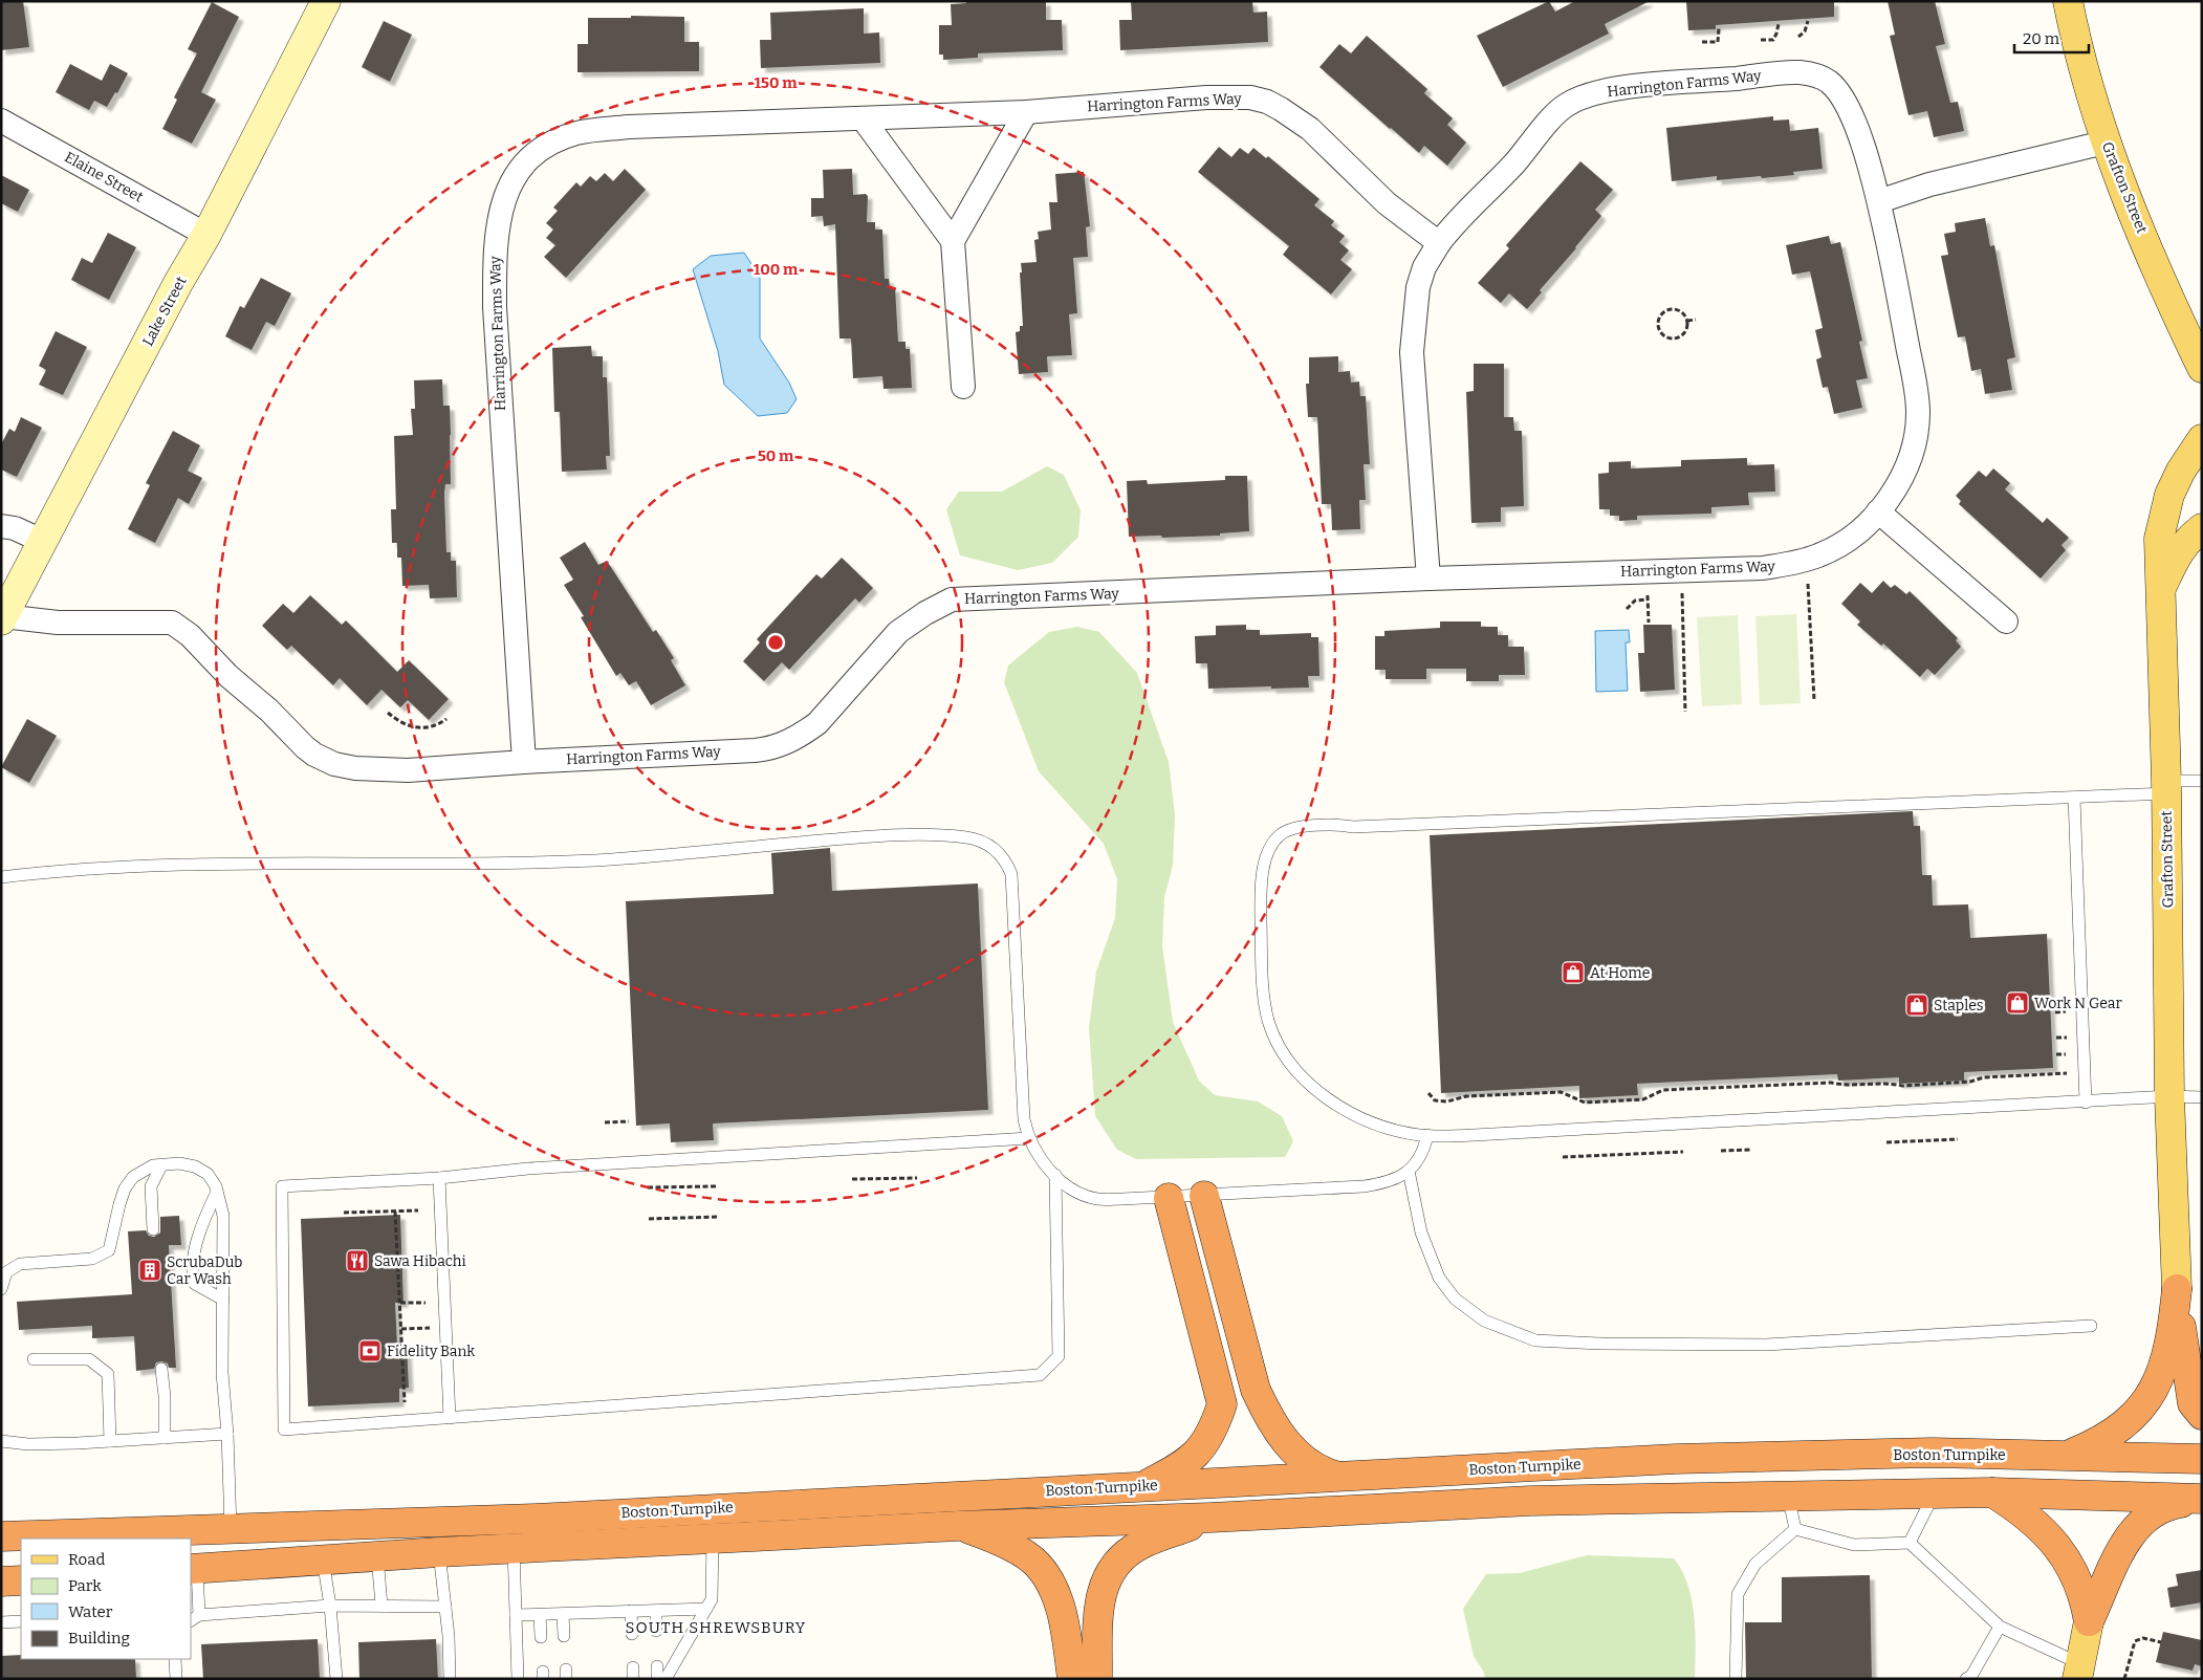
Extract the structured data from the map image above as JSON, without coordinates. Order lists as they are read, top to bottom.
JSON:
{
  "streets": {
    "highway": ["Boston Turnpike"],
    "main road": ["Grafton Street"],
    "street": ["Harrington Farms Way", "Elaine Street", "Lake Street"]
  },
  "crossings": [
    ["Harrington Farms Way", "Lake Street"],
    ["Elaine Street", "Lake Street"]
  ],
  "districts": ["SOUTH SHREWSBURY"],
  "places": {
    "shop": ["At Home", "Work N Gear", "Staples"],
    "restaurant": ["Sawa Hibachi"],
    "building": ["ScrubaDub Car Wash"],
    "bank": ["Fidelity Bank"]
  },
  "legend": [
    "Road",
    "Park",
    "Water",
    "Building"
  ],
  "scale_bar": "20 m",
  "rings": ["150 m", "100 m", "50 m"]
}
